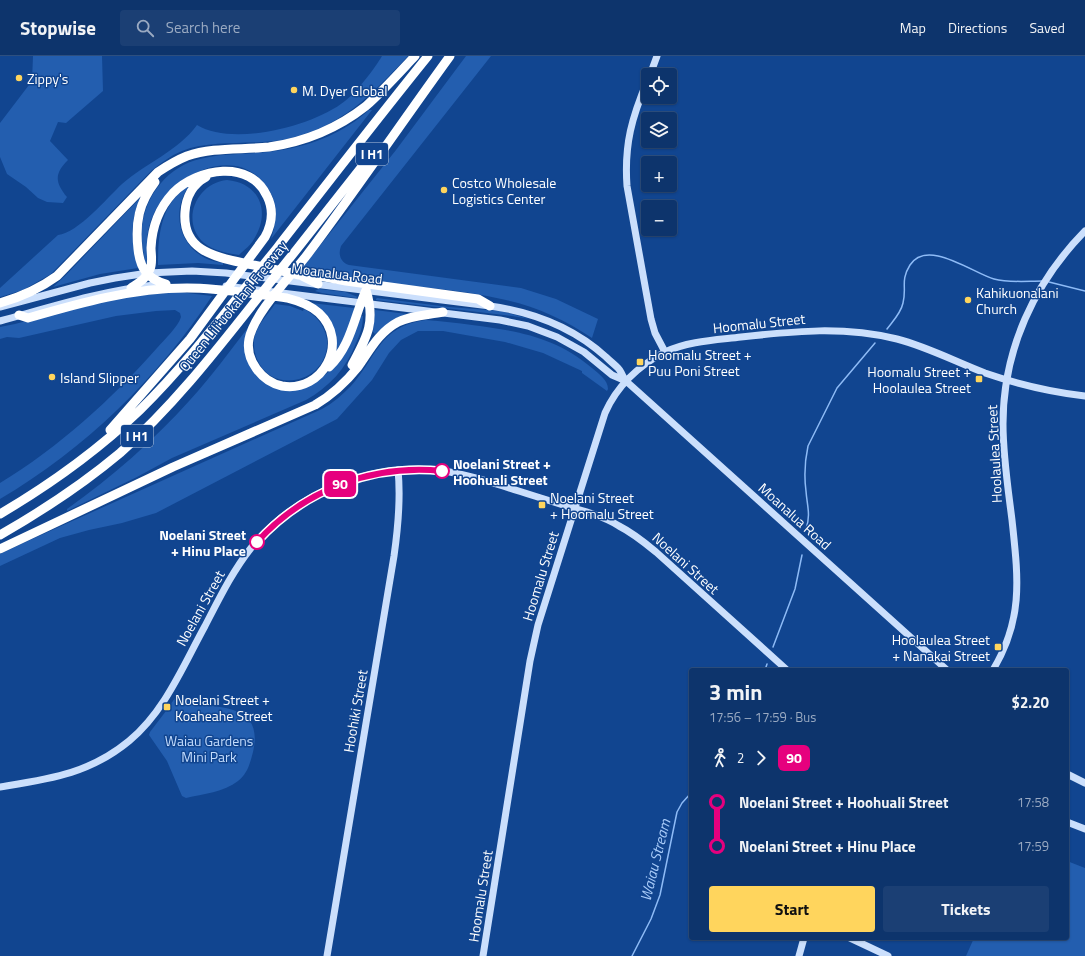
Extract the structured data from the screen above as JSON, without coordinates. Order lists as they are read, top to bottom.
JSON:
{
  "streets": {
    "highway": ["I H1", "Queen Liliʻuokalani Freeway"],
    "street": [
      "Moanalua Road",
      "Hoomalu Street",
      "Hoolaulea Street",
      "Noelani Street",
      "Hoohiki Street"
    ]
  },
  "crossings": [
    ["Moanalua Road", "Hoomalu Street"],
    ["Hoomalu Street", "Hoolaulea Street"],
    ["Hoomalu Street", "Noelani Street"],
    ["Noelani Street", "Hoohiki Street"]
  ],
  "water": ["Waiau Stream"],
  "parks": ["Waiau Gardens Mini Park"],
  "places": {
    "other": [
      "Zippy's",
      "M. Dyer Global",
      "Costco Wholesale Logistics Center",
      "Kahikuonalani Church",
      "Island Slipper",
      "Noelani Street + Hoohuali Street",
      "Noelani Street + Hinu Place"
    ],
    "transit": [
      "Hoomalu Street + Puu Poni Street",
      "Hoomalu Street + Hoolaulea Street",
      "Noelani Street + Hoomalu Street",
      "Hoolaulea Street + Nanakai Street",
      "Noelani Street + Koaheahe Street"
    ]
  },
  "lines": ["bus line 90"],
  "page": {
    "header": "Stopwise",
    "search": "Search here",
    "nav": ["Map", "Directions", "Saved"],
    "on_map": "90",
    "map_buttons": ["+", "−"],
    "heading": ["3 min", "17:56 – 17:59 · Bus", "$2.20"],
    "legs": ["2", "90"],
    "list": [
      {
        "name": "Noelani Street + Hoohuali Street",
        "value": "17:58"
      },
      {
        "name": "Noelani Street + Hinu Place",
        "value": "17:59"
      }
    ],
    "buttons": ["Start", "Tickets"]
  }
}
